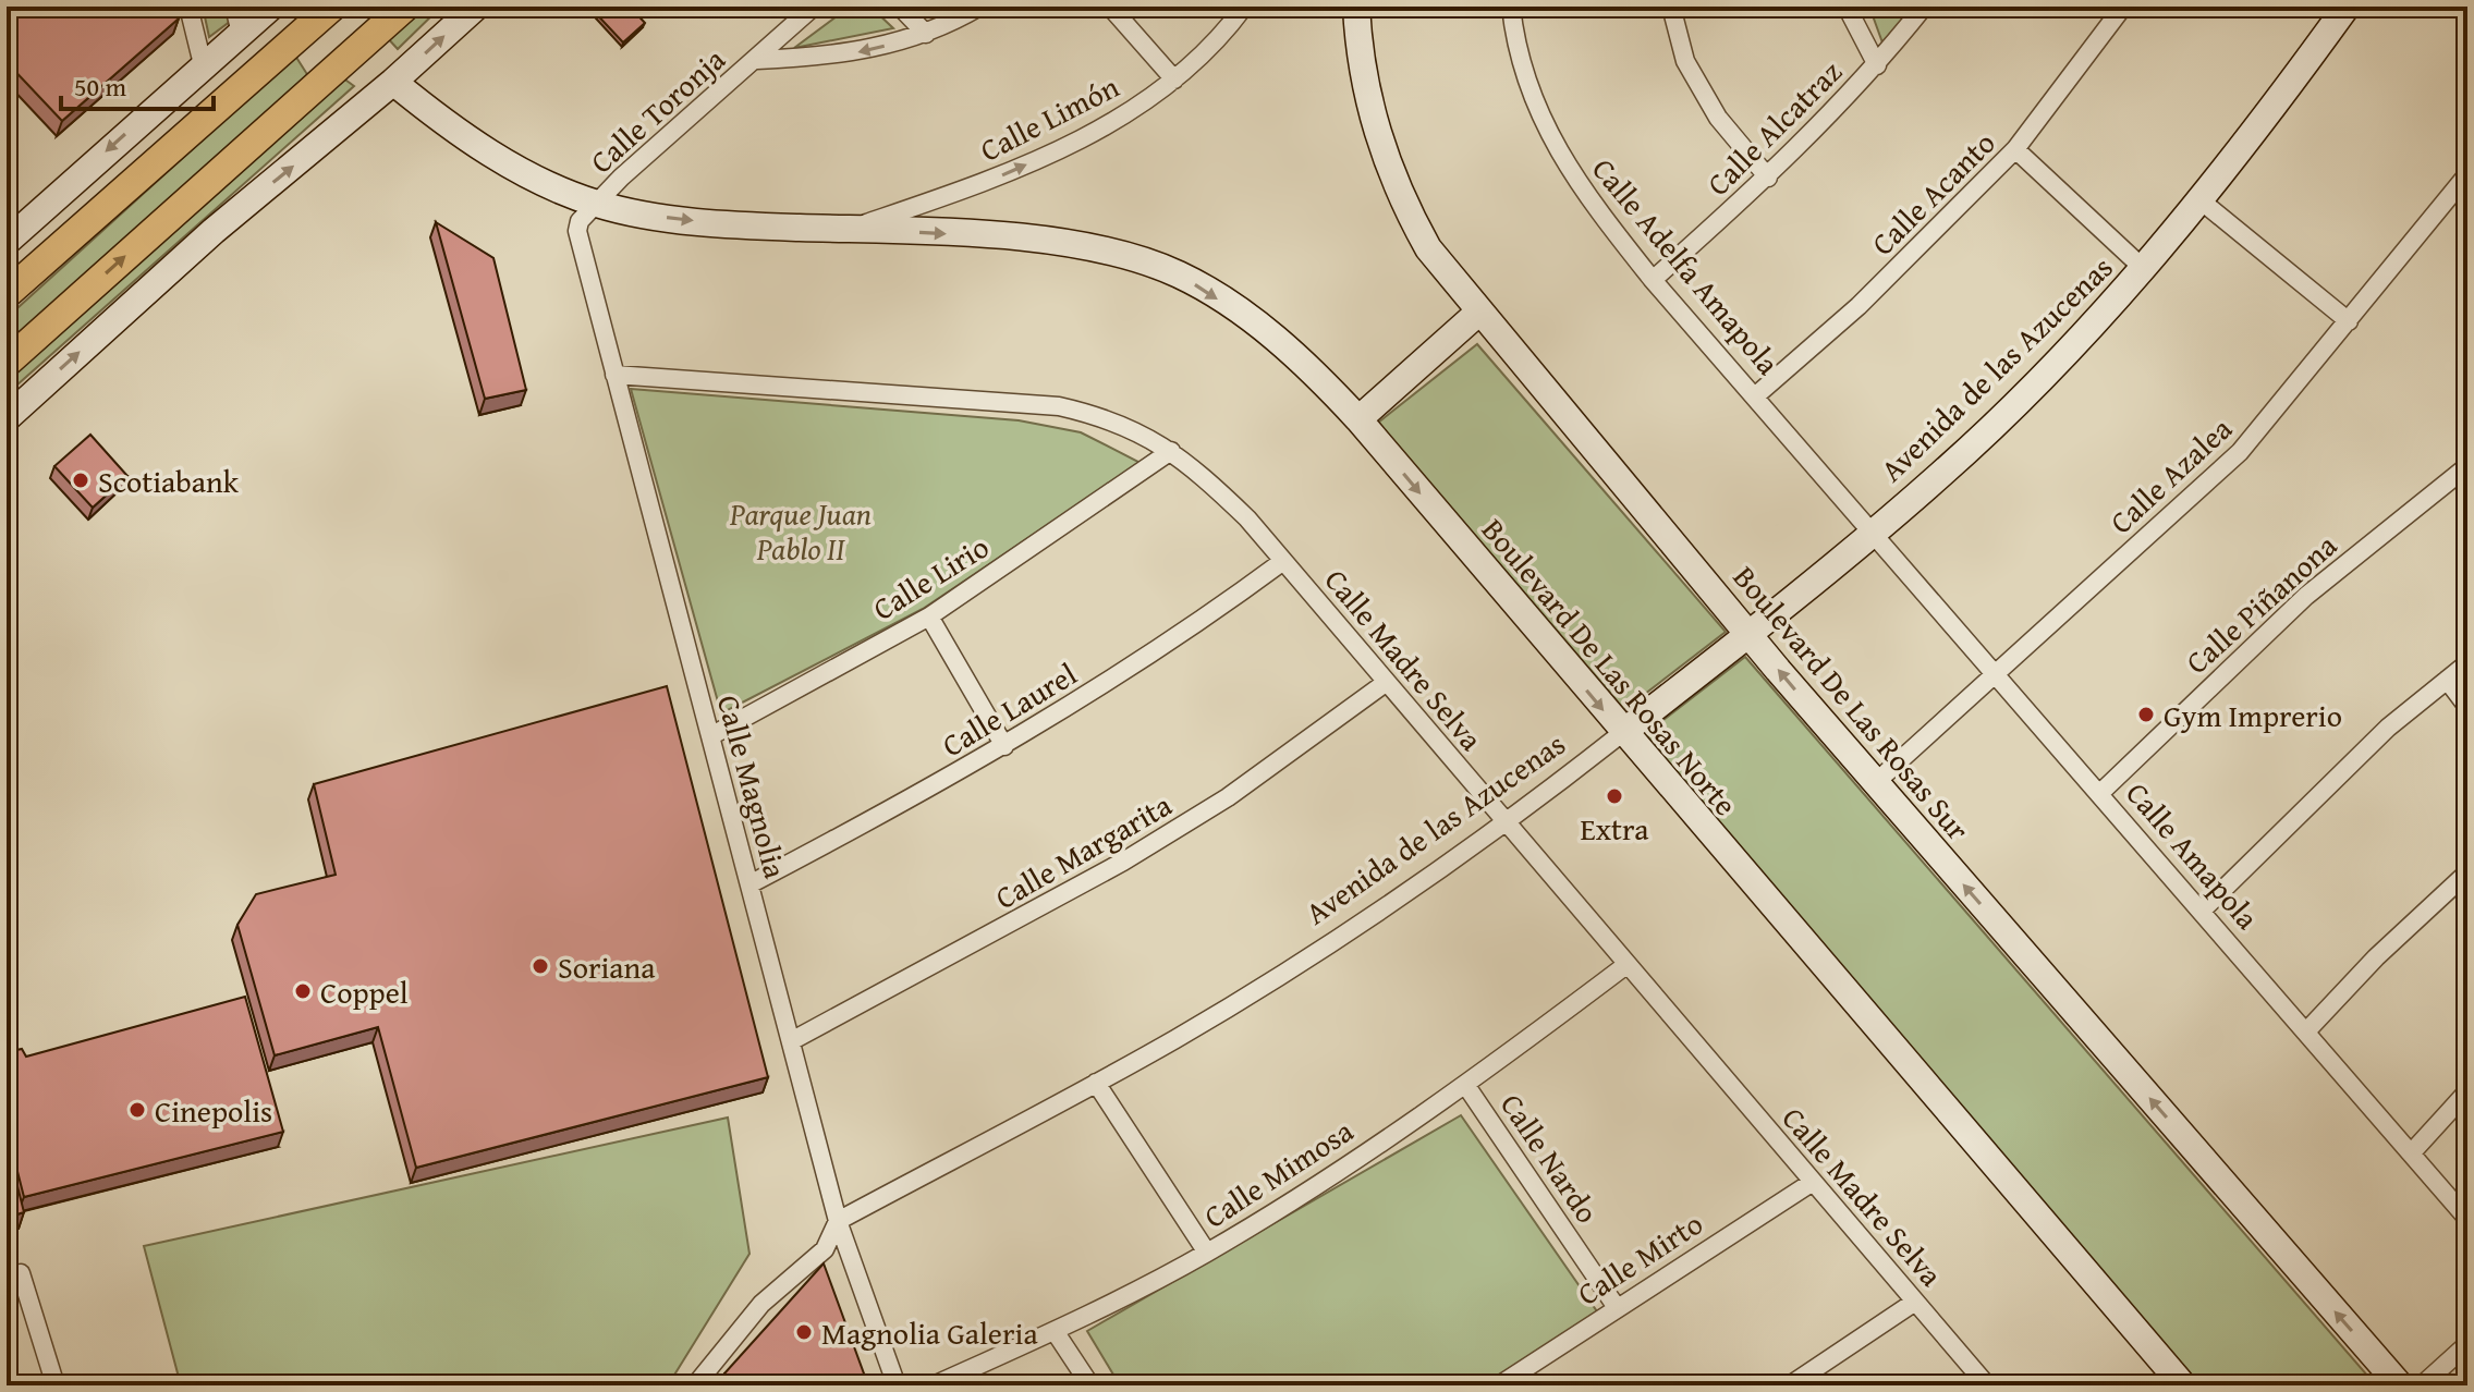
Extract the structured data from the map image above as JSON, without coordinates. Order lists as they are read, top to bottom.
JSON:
{
  "streets": {
    "main road": ["Avenida de las Azucenas", "Boulevard De Las Rosas Norte", "Boulevard De Las Rosas Sur"],
    "street": [
      "Calle Toronja",
      "Calle Limón",
      "Calle Alcatraz",
      "Calle Acanto",
      "Calle Adelfa Amapola",
      "Calle Azalea",
      "Calle Lirio",
      "Calle Piñanona",
      "Calle Madre Selva",
      "Calle Laurel",
      "Calle Magnolia",
      "Calle Margarita",
      "Calle Amapola",
      "Calle Nardo",
      "Calle Mimosa",
      "Calle Mirto"
    ]
  },
  "crossings": [
    ["Calle Toronja", "Boulevard De Las Rosas Norte"],
    ["Calle Toronja", "Calle Magnolia"],
    ["Calle Limón", "Boulevard De Las Rosas Norte"],
    ["Calle Alcatraz", "Calle Adelfa Amapola"],
    ["Calle Acanto", "Calle Adelfa Amapola"],
    ["Calle Adelfa Amapola", "Avenida de las Azucenas"],
    ["Calle Adelfa Amapola", "Calle Amapola"],
    ["Avenida de las Azucenas", "Calle Madre Selva"],
    ["Avenida de las Azucenas", "Boulevard De Las Rosas Norte"],
    ["Avenida de las Azucenas", "Boulevard De Las Rosas Sur"],
    ["Avenida de las Azucenas", "Calle Magnolia"],
    ["Avenida de las Azucenas", "Calle Amapola"],
    ["Calle Azalea", "Boulevard De Las Rosas Sur"],
    ["Calle Azalea", "Calle Amapola"],
    ["Calle Lirio", "Calle Madre Selva"],
    ["Calle Lirio", "Calle Magnolia"],
    ["Calle Piñanona", "Calle Amapola"],
    ["Calle Madre Selva", "Calle Laurel"],
    ["Calle Madre Selva", "Calle Magnolia"],
    ["Calle Madre Selva", "Calle Margarita"],
    ["Calle Madre Selva", "Calle Mimosa"],
    ["Calle Madre Selva", "Calle Mirto"],
    ["Boulevard De Las Rosas Norte", "Calle Magnolia"],
    ["Calle Laurel", "Calle Magnolia"],
    ["Calle Magnolia", "Calle Margarita"],
    ["Calle Nardo", "Calle Mimosa"],
    ["Calle Nardo", "Calle Mirto"]
  ],
  "one_way": ["Calle Limón", "Boulevard De Las Rosas Norte", "Boulevard De Las Rosas Sur"],
  "parks": ["Parque Juan Pablo II"],
  "places": [
    "Scotiabank",
    "Gym Imprerio",
    "Extra",
    "Soriana",
    "Coppel",
    "Cinepolis",
    "Magnolia Galeria"
  ],
  "scale_bar": "50 m"
}
